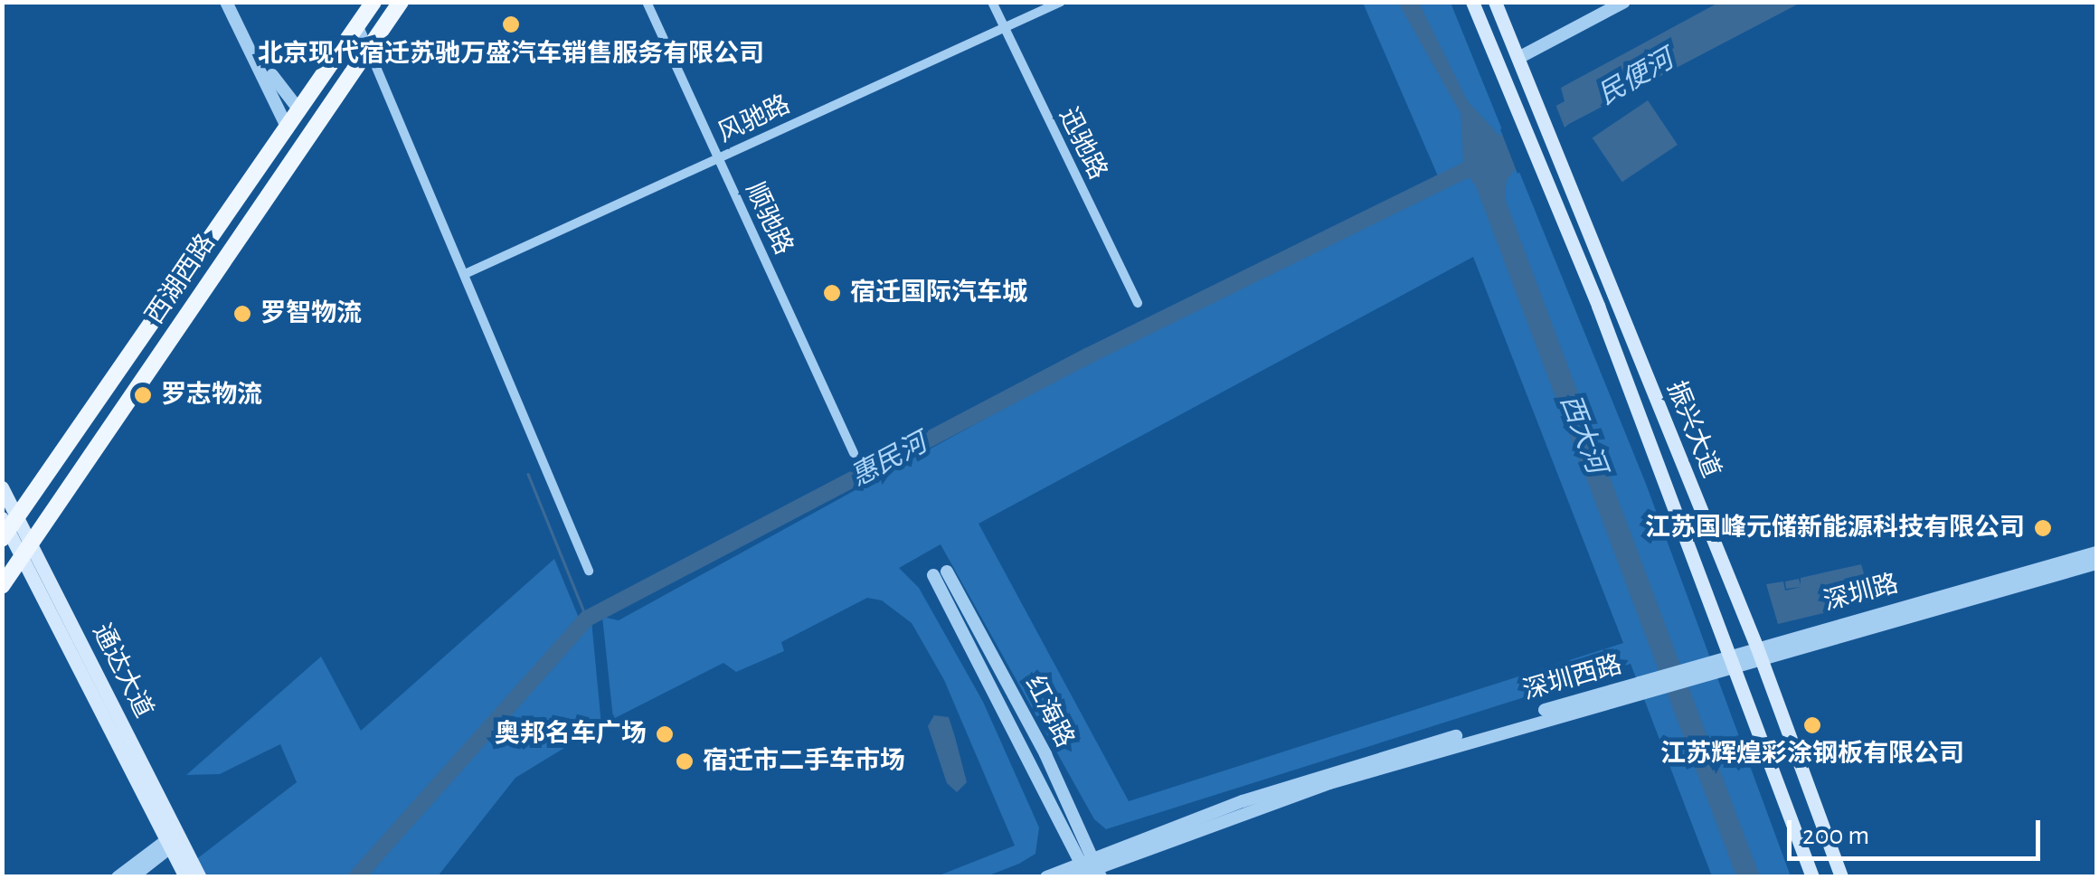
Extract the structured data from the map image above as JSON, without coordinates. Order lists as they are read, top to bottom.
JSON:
{
  "streets": {
    "main road": ["西湖西路", "振兴大道", "通达大道"],
    "street": [
      "风驰路",
      "迅驰路",
      "顺驰路",
      "深圳路",
      "深圳西路",
      "红海路"
    ]
  },
  "crossings": [
    ["风驰路", "迅驰路"],
    ["风驰路", "顺驰路"],
    ["西湖西路", "通达大道"],
    ["振兴大道", "深圳路"],
    ["深圳路", "深圳西路"],
    ["深圳西路", "红海路"]
  ],
  "water": ["民便河", "西大河", "惠民河"],
  "places": [
    "北京现代宿迁苏驰万盛汽车销售服务有限公司",
    "宿迁国际汽车城",
    "罗智物流",
    "罗志物流",
    "江苏国峰元储新能源科技有限公司",
    "江苏辉煌彩涂钢板有限公司",
    "奥邦名车广场",
    "宿迁市二手车市场"
  ],
  "scale_bar": "200 m"
}
